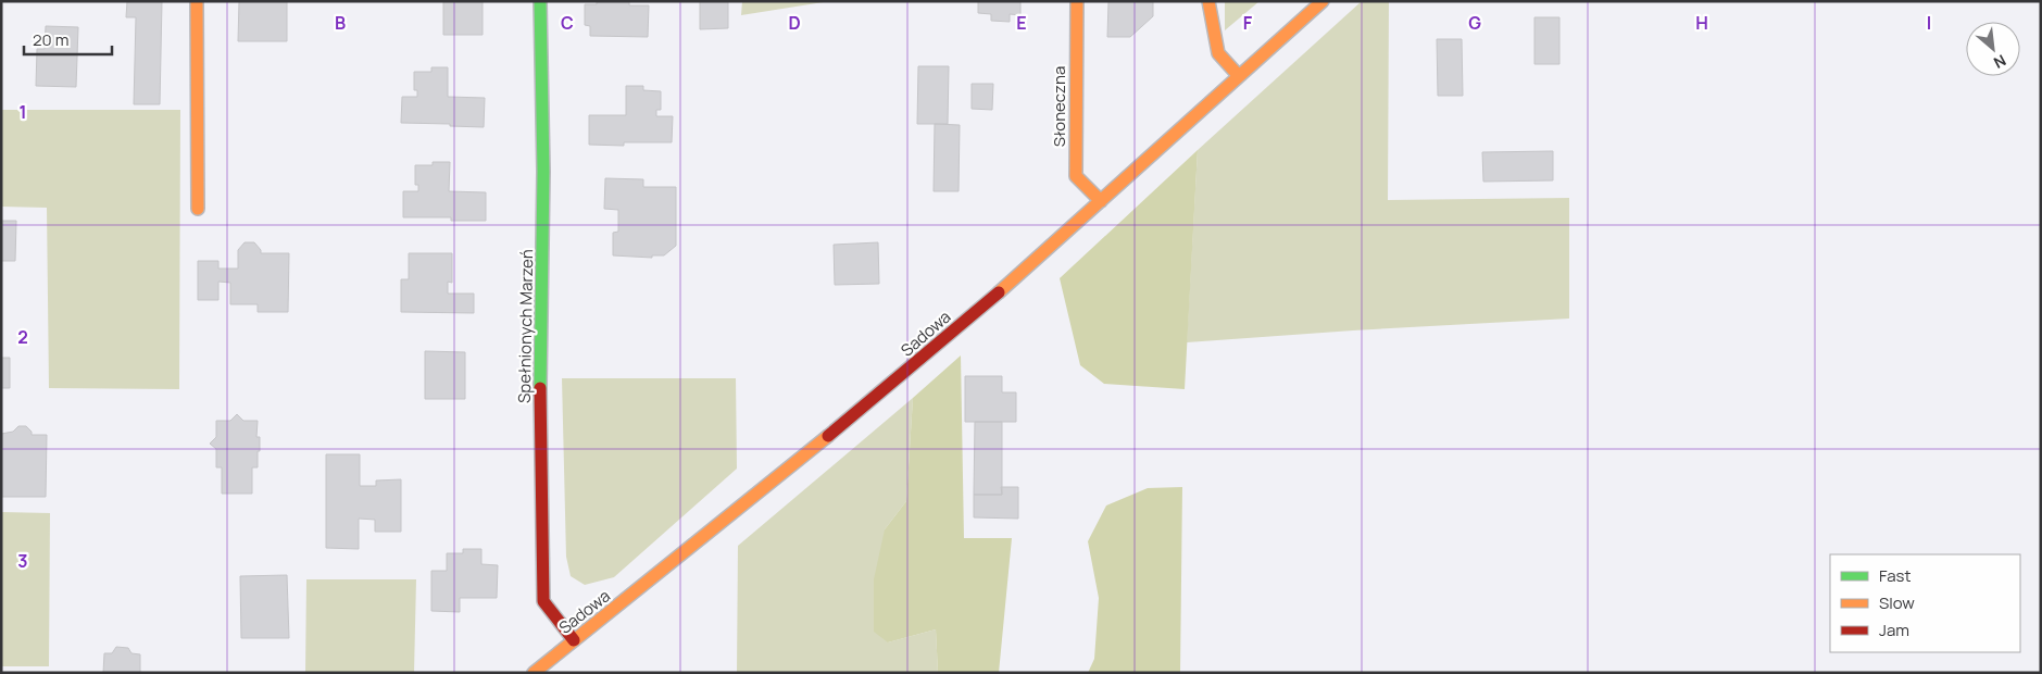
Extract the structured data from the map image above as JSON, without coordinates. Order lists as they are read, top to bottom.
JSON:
{
  "streets": {
    "street": ["Słoneczna", "Spełnionych Marzeń", "Sadowa"]
  },
  "crossings": [
    ["Słoneczna", "Sadowa"],
    ["Spełnionych Marzeń", "Sadowa"]
  ],
  "legend": ["Fast", "Slow", "Jam"],
  "scale_bar": "20 m",
  "north": "bottom right",
  "grid": {
    "columns": [
      "B",
      "C",
      "D",
      "E",
      "F",
      "G",
      "H",
      "I"
    ],
    "rows": ["1", "2", "3"]
  }
}
